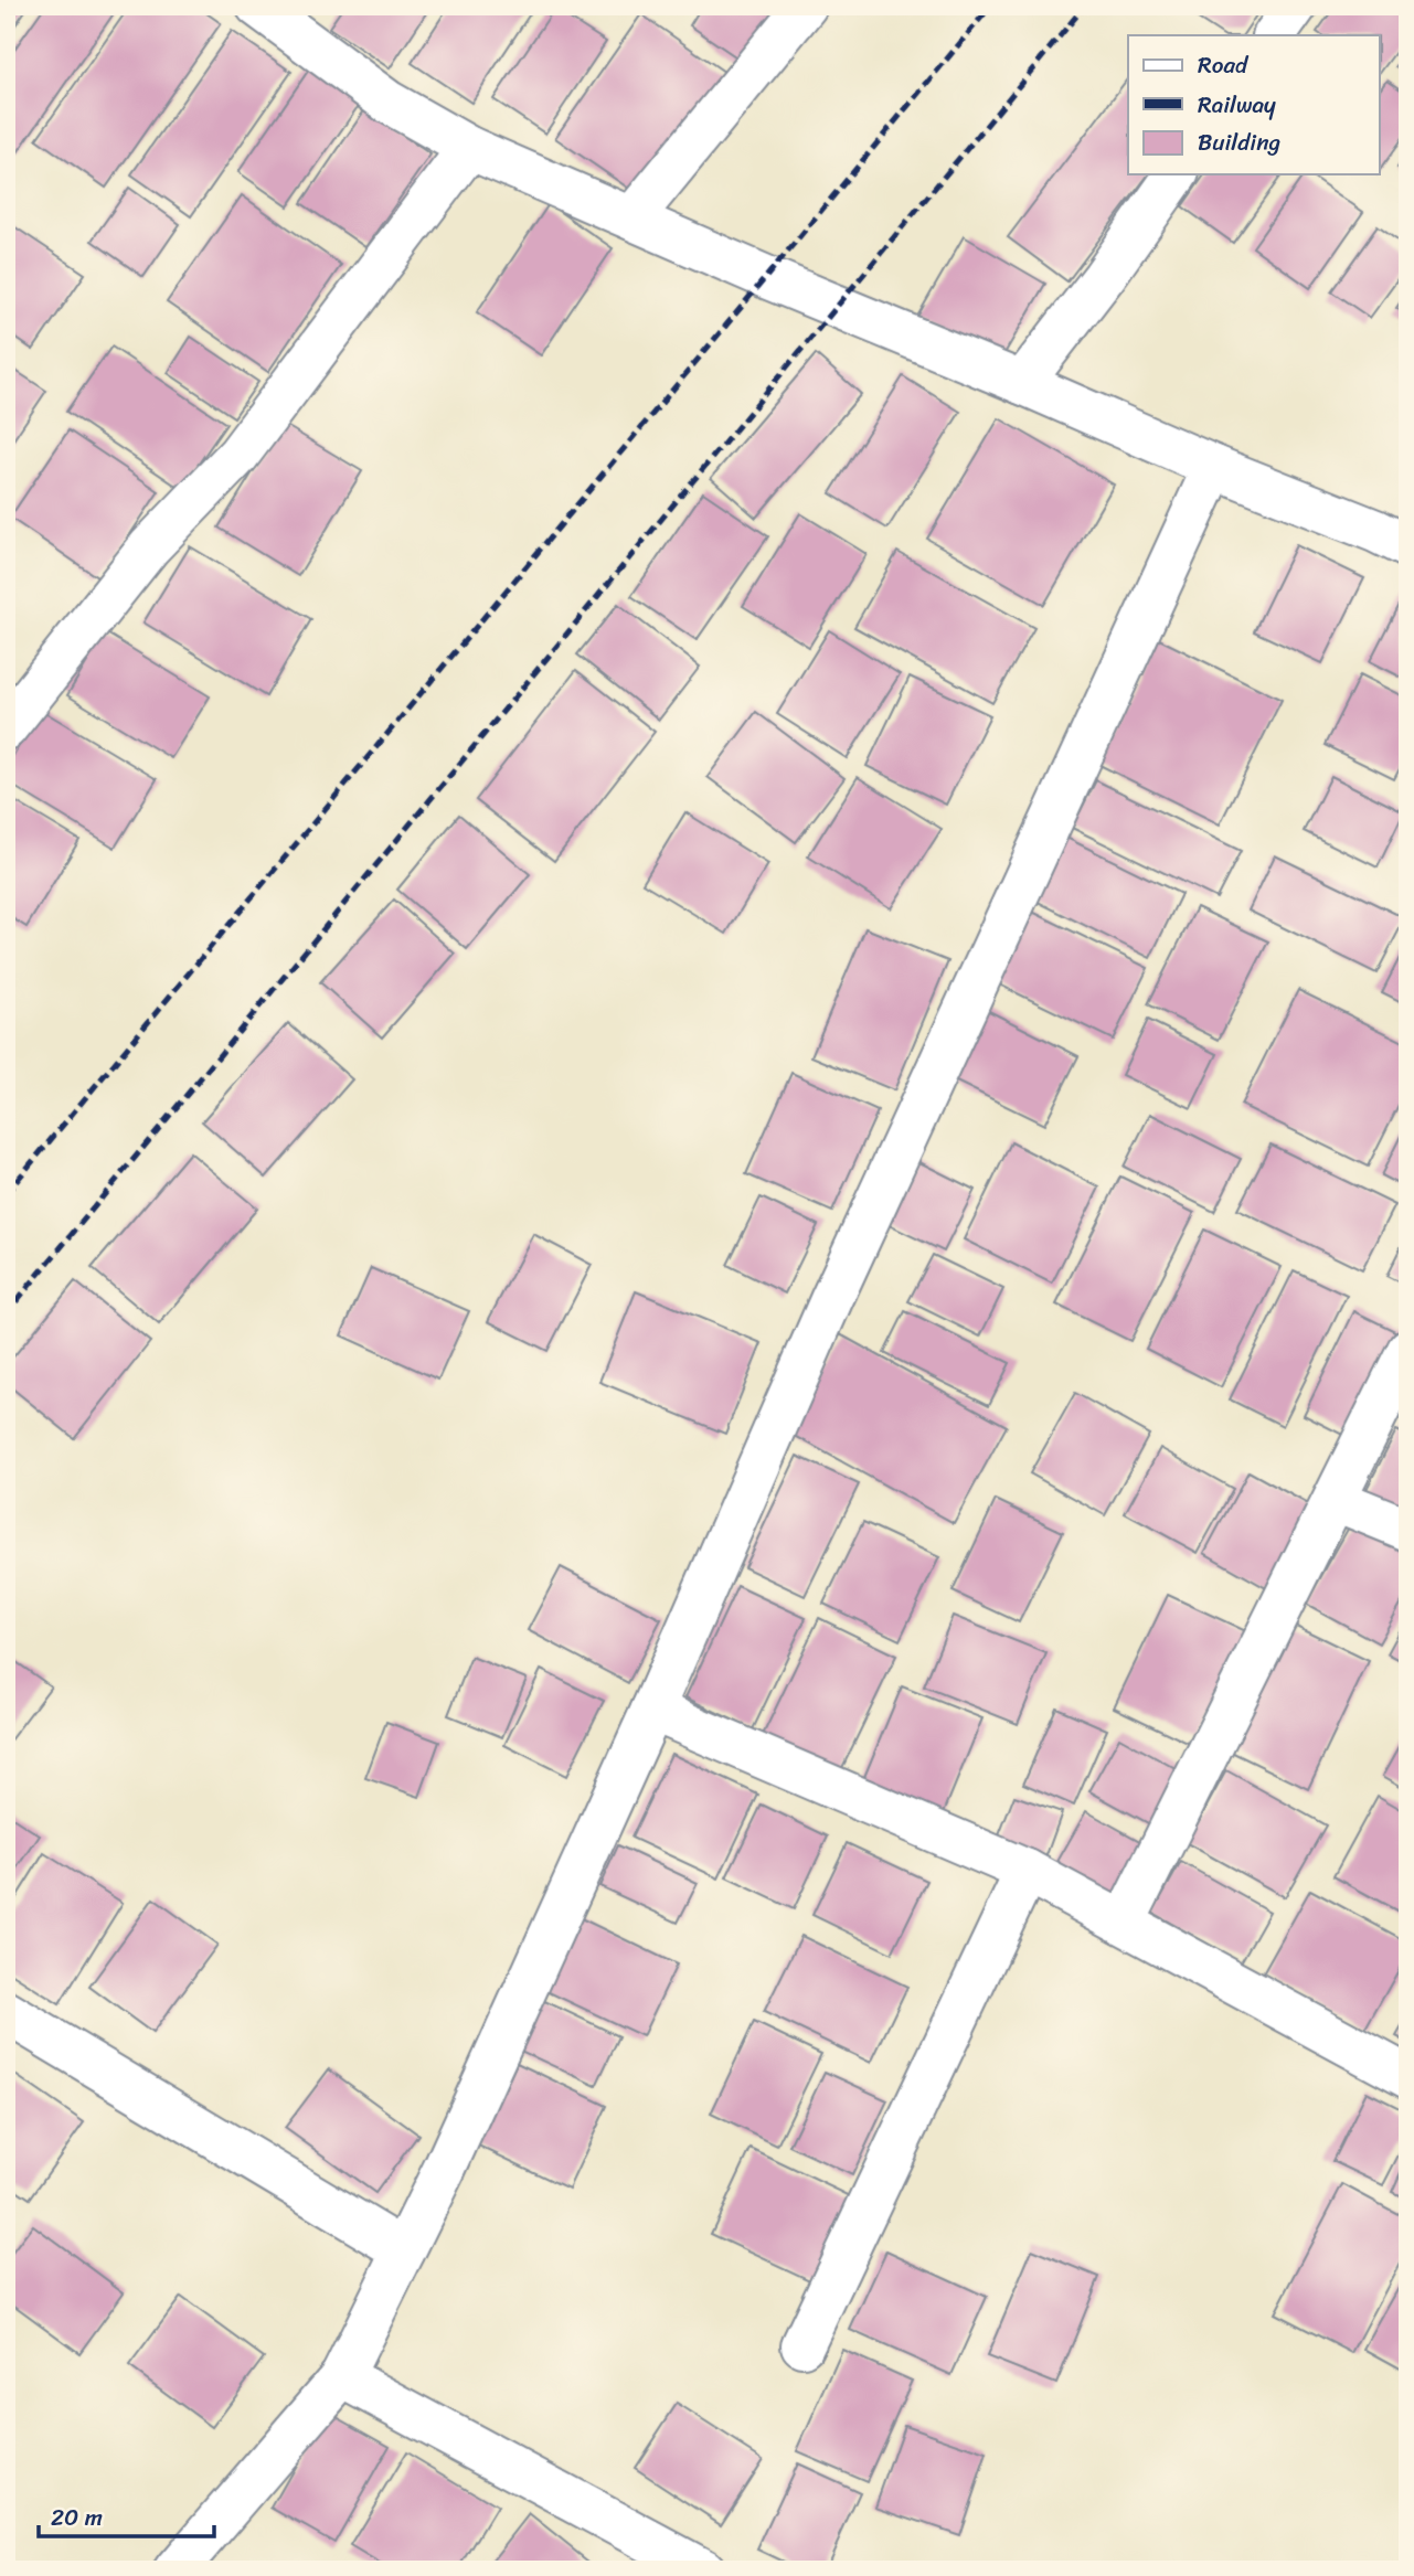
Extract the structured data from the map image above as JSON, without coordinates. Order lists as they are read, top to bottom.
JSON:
{
  "legend": ["Road", "Railway", "Building"],
  "scale_bar": "20 m"
}
